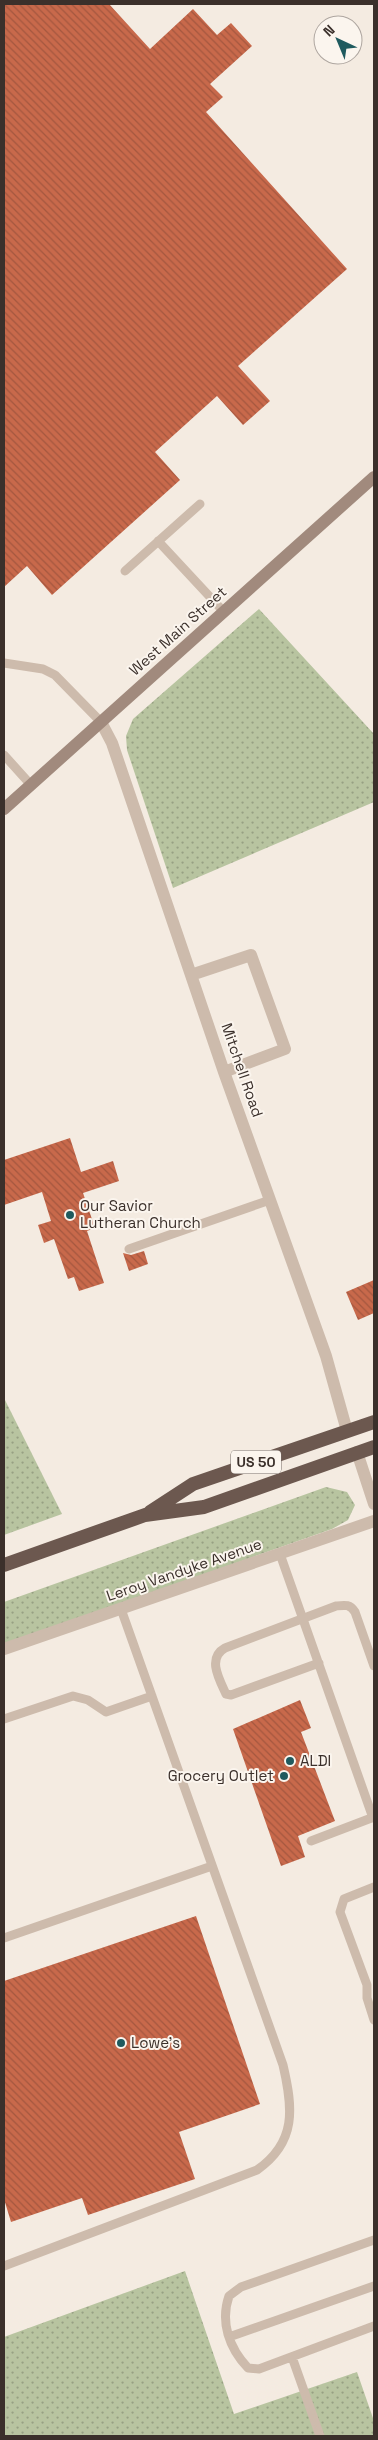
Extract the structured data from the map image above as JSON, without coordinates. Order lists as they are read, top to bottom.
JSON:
{
  "streets": {
    "highway": ["US 50"],
    "main road": ["West Main Street"],
    "street": ["Mitchell Road", "Leroy Vandyke Avenue"]
  },
  "crossings": [
    ["West Main Street", "Mitchell Road"],
    ["Mitchell Road", "US 50"]
  ],
  "places": [
    "Our Savior Lutheran Church",
    "ALDI",
    "Grocery Outlet",
    "Lowe's"
  ],
  "north": "top left"
}
